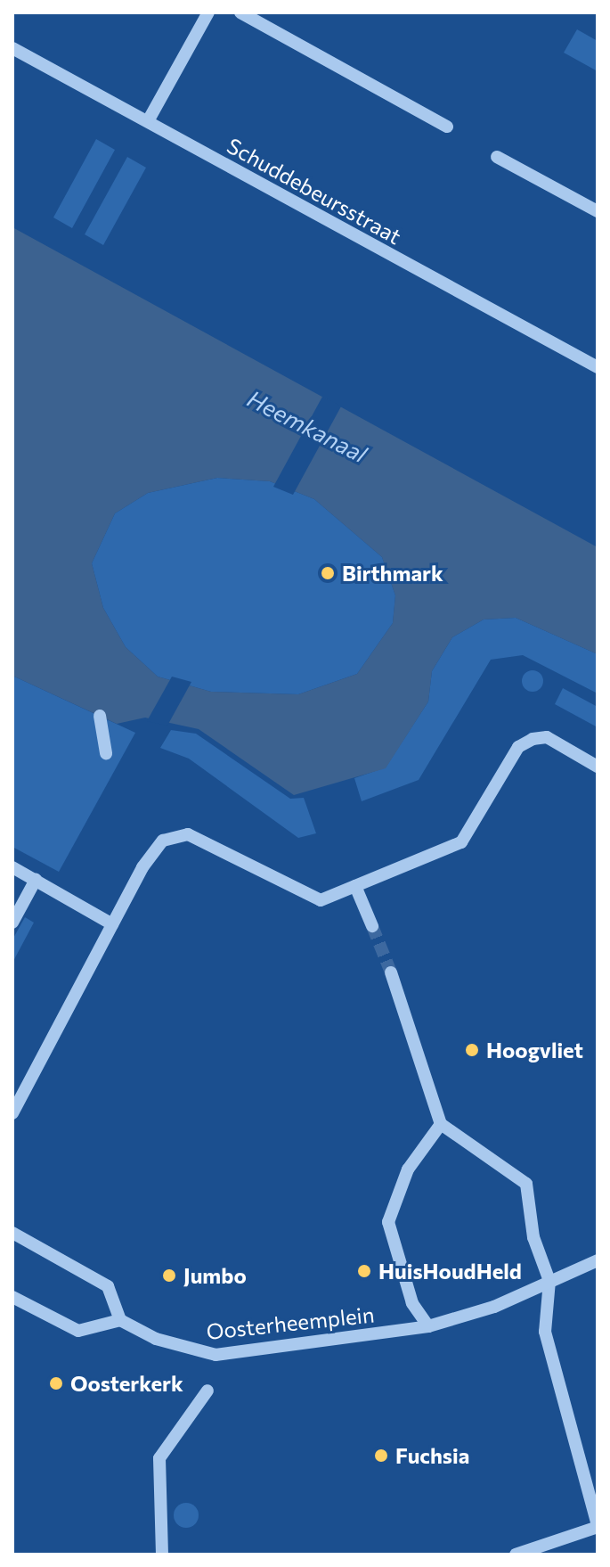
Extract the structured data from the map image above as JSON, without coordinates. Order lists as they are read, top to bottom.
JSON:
{
  "streets": {
    "street": ["Schuddebeursstraat", "Oosterheemplein"]
  },
  "water": ["Heemkanaal"],
  "places": [
    "Birthmark",
    "Hoogvliet",
    "HuisHoudHeld",
    "Jumbo",
    "Oosterkerk",
    "Fuchsia"
  ]
}
